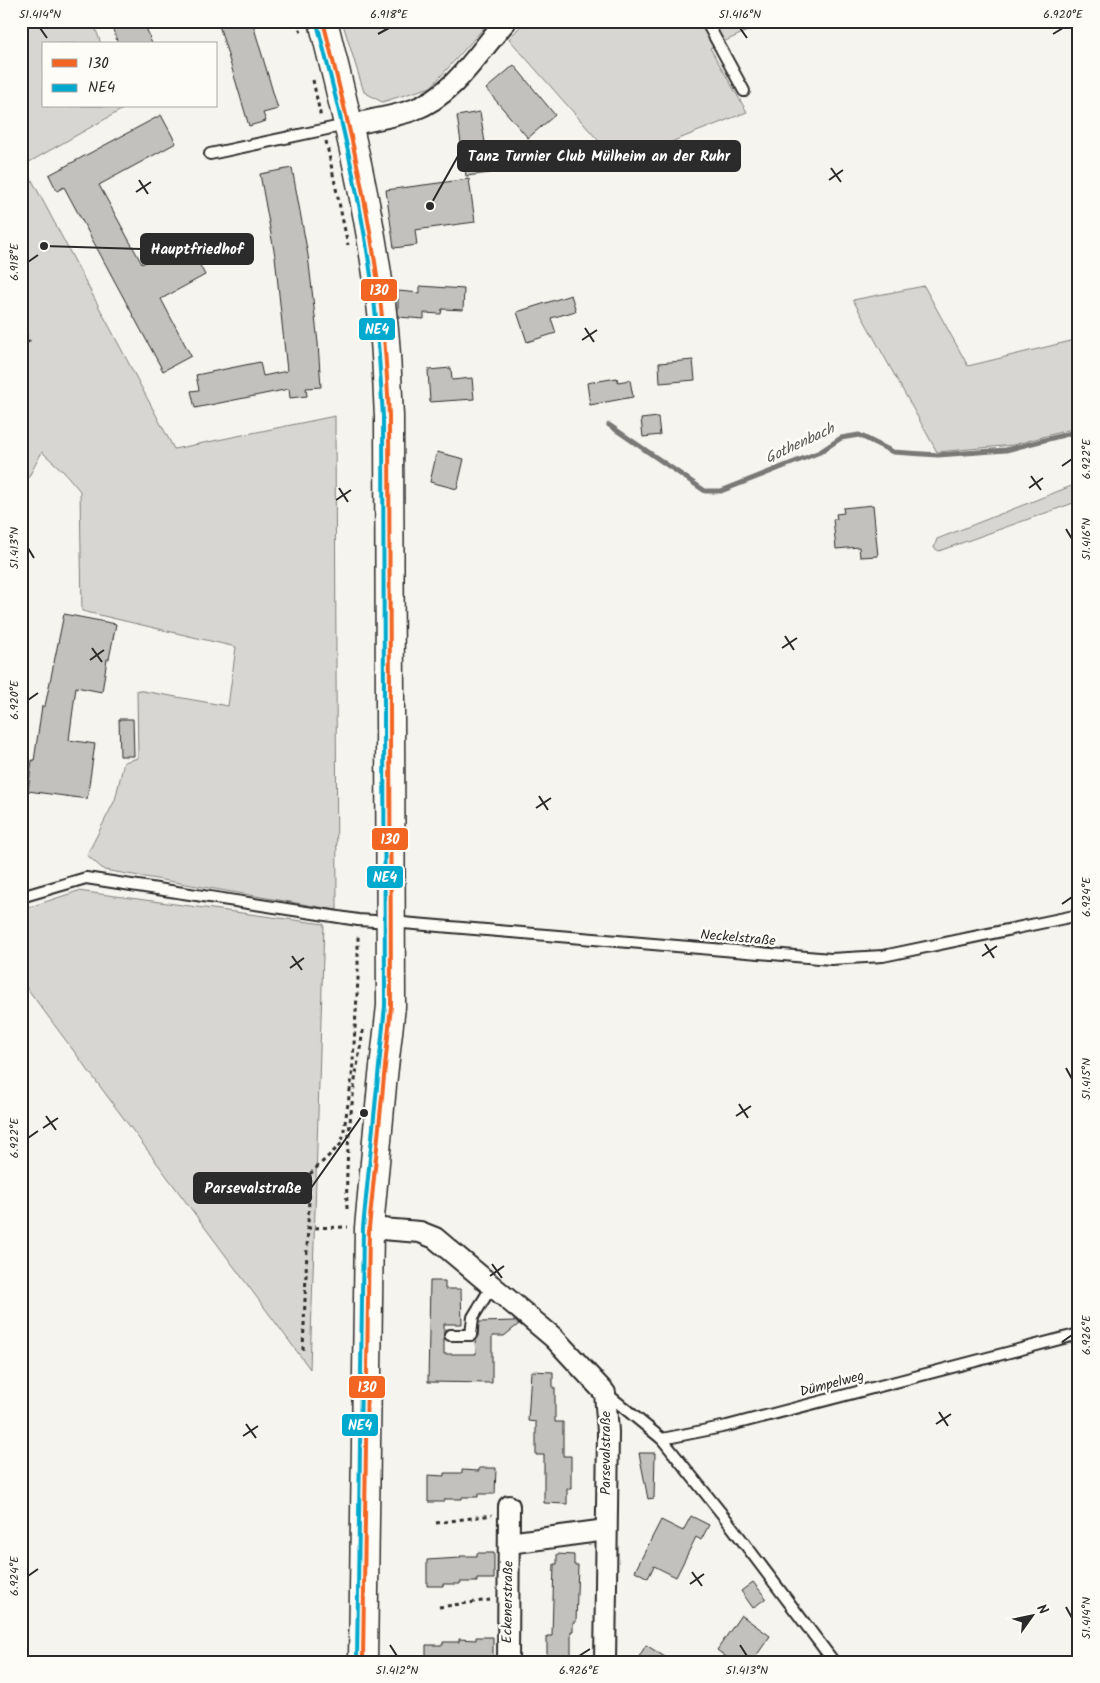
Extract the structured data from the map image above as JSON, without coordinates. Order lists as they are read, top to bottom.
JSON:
{
  "streets": {
    "street": ["Parsevalstraße", "Eckenerstraße"],
    "lane": ["Neckelstraße", "Dümpelweg"]
  },
  "crossings": [
    ["Parsevalstraße", "Eckenerstraße"]
  ],
  "water": ["Gothenbach"],
  "places": ["Tanz Turnier Club Mülheim an der Ruhr", "Hauptfriedhof", "Parsevalstraße"],
  "lines": ["transit line 130", "transit line NE4"],
  "legend": ["130", "NE4"],
  "north": "top right",
  "coordinates": [
    "51.414°N",
    "6.918°E",
    "51.416°N",
    "6.920°E",
    "6.922°E",
    "51.413°N",
    "6.924°E",
    "51.415°N",
    "6.926°E",
    "51.412°N"
  ]
}
